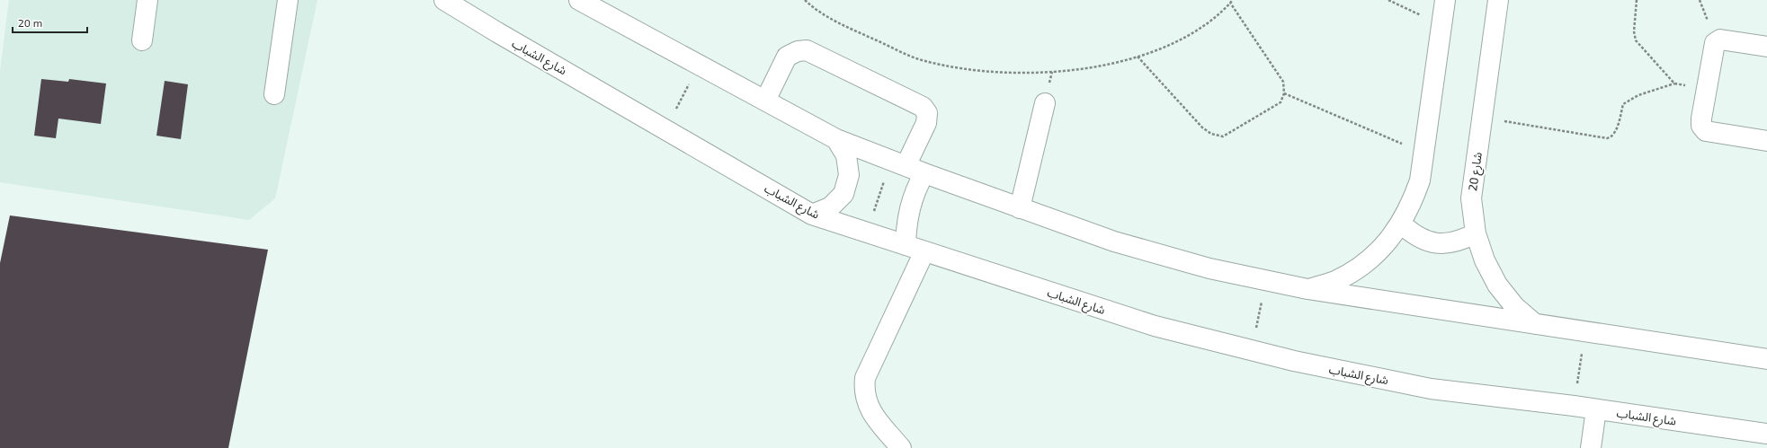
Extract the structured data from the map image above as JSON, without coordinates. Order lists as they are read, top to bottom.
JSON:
{
  "streets": {
    "street": ["شارع الشباب", "شارع 20"]
  },
  "scale_bar": "20 m"
}
